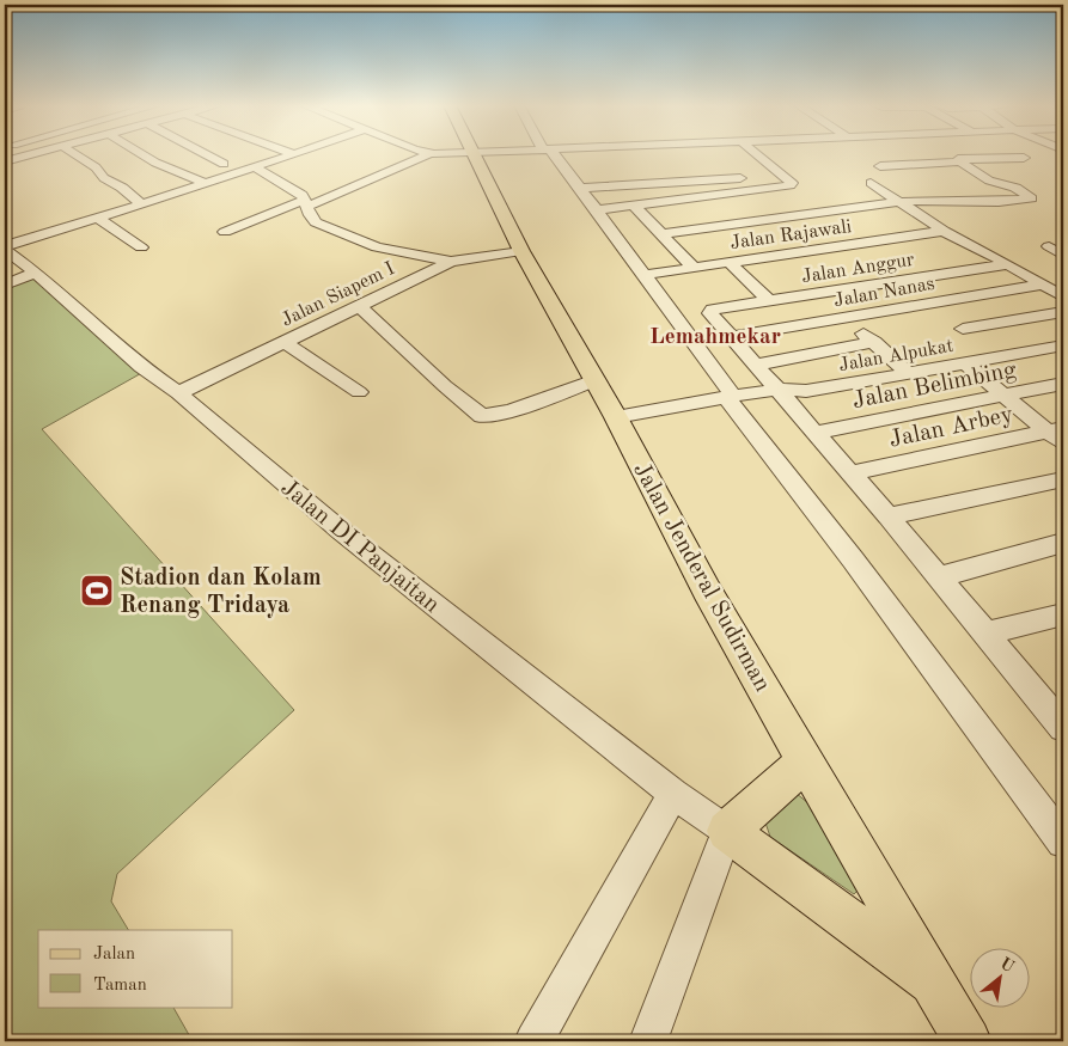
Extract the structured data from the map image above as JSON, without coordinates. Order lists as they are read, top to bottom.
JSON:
{
  "streets": {
    "main road": ["Jalan Jenderal Sudirman"],
    "street": [
      "Jalan Rajawali",
      "Jalan Anggur",
      "Jalan Nanas",
      "Jalan Siapem I",
      "Jalan Alpukat",
      "Jalan Belimbing",
      "Jalan Arbey",
      "Jalan DI Panjaitan"
    ]
  },
  "crossings": [
    ["Jalan Anggur", "Jalan Nanas"],
    ["Jalan Siapem I", "Jalan DI Panjaitan"],
    ["Jalan Siapem I", "Jalan Jenderal Sudirman"]
  ],
  "districts": ["Lemahmekar"],
  "places": {
    "sports": ["Stadion dan Kolam Renang Tridaya"]
  },
  "legend": ["Jalan", "Taman"],
  "north": "top right"
}
